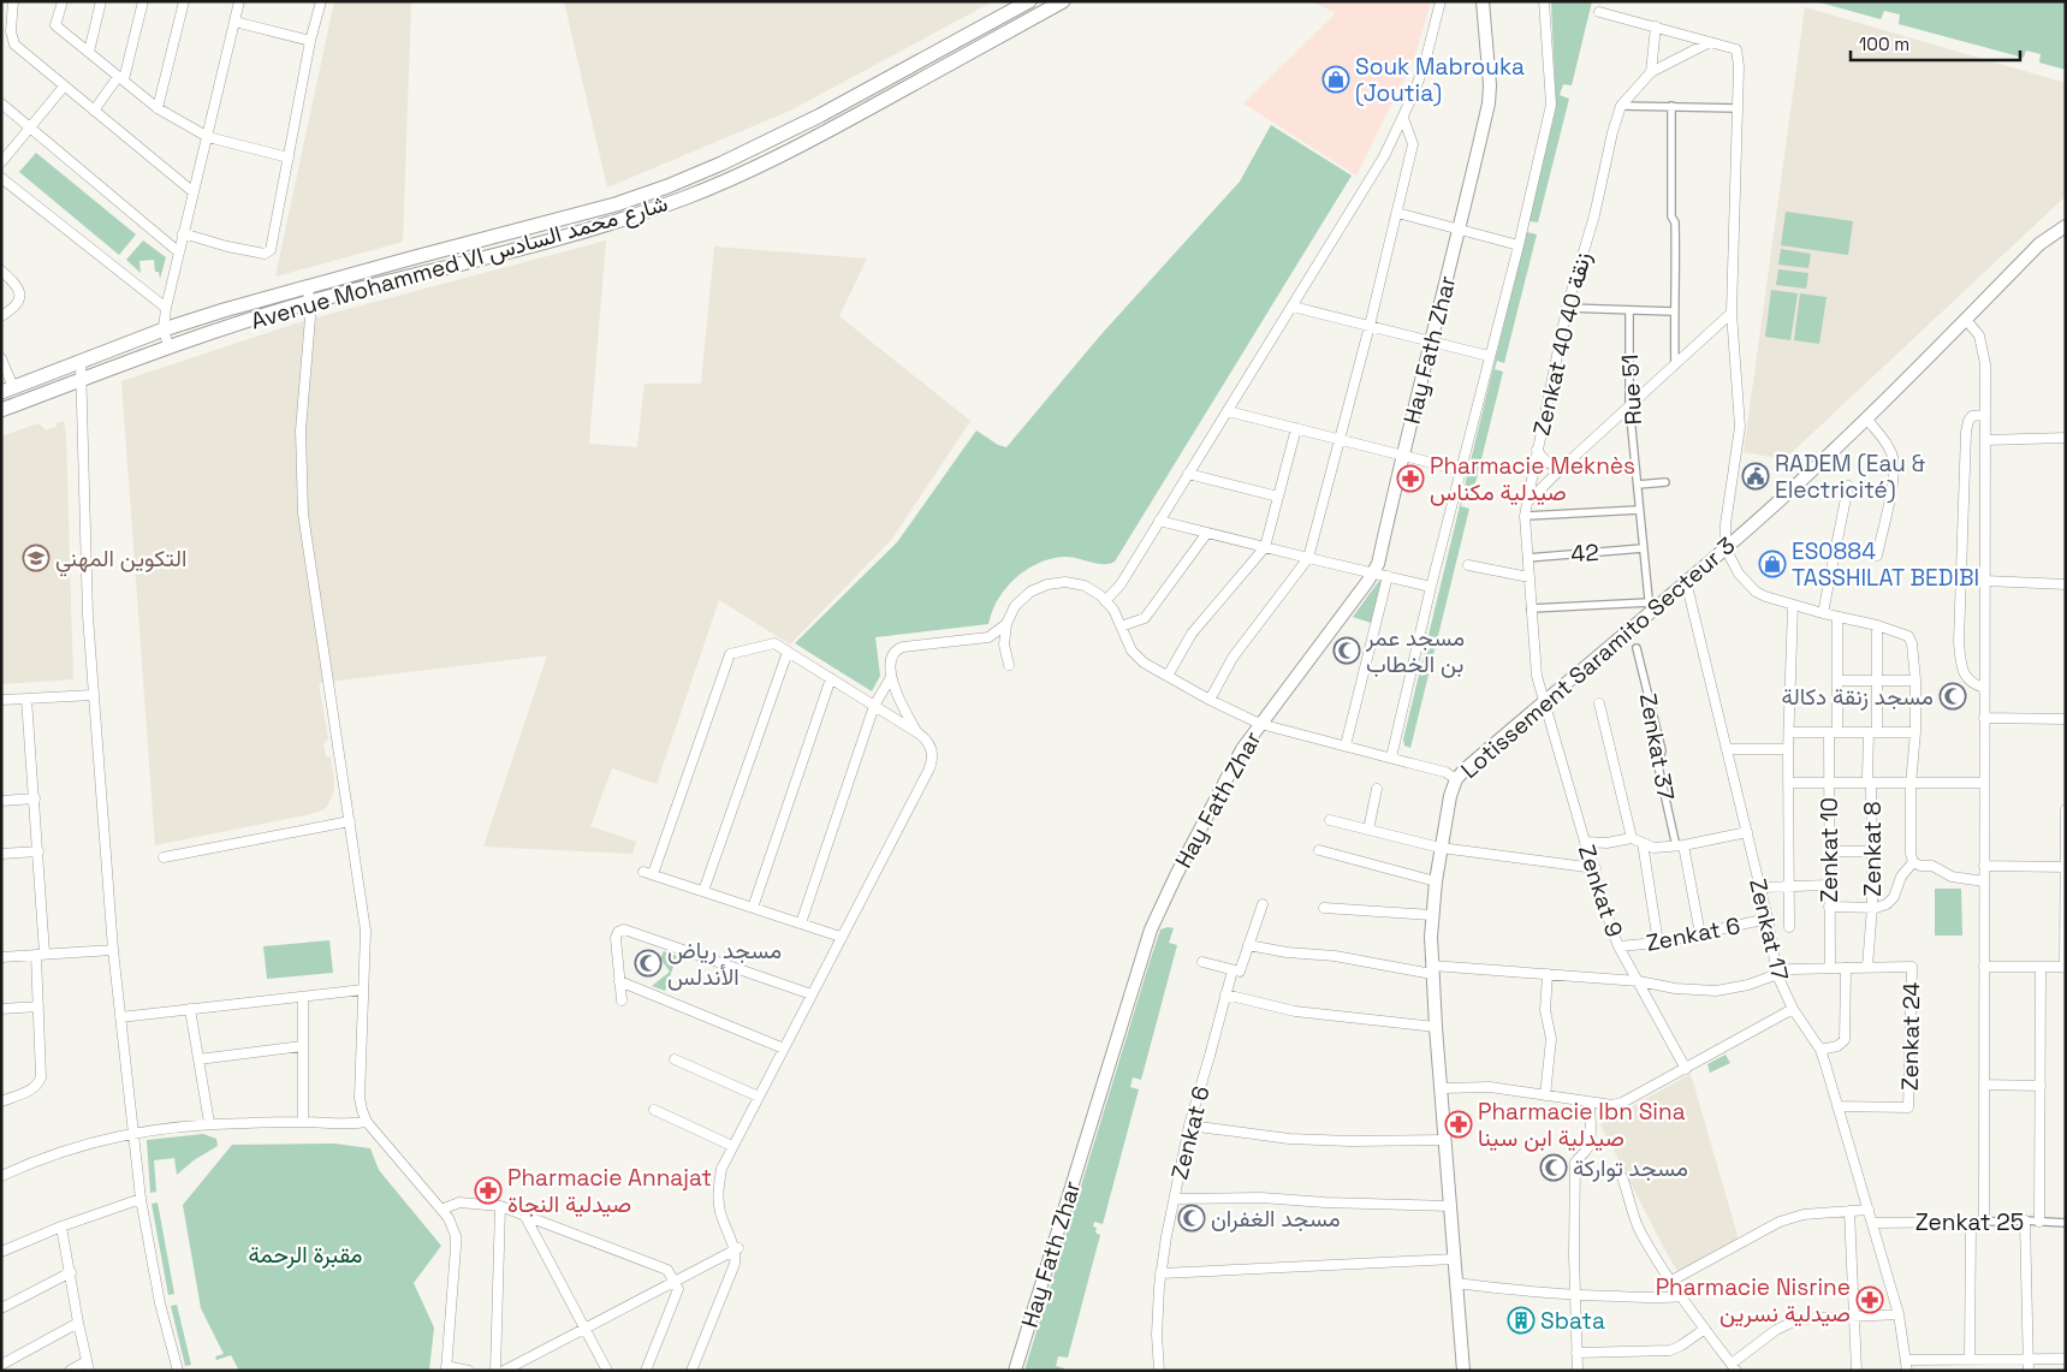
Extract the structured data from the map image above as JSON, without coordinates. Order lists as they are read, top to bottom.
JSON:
{
  "streets": {
    "main road": ["Avenue Mohammed VI شارع محمد السادس"],
    "street": [
      "Zenkat 40 زنقة 40",
      "Hay Fath Zhar",
      "Rue 51",
      "42",
      "Lotissement Saramito Secteur 3",
      "Zenkat 37",
      "Zenkat 8",
      "Zenkat 10",
      "Zenkat 9",
      "Zenkat 17",
      "Zenkat 6",
      "Zenkat 24",
      "Zenkat 25"
    ]
  },
  "crossings": [
    ["Zenkat 40 زنقة 40", "42"],
    ["Zenkat 40 زنقة 40", "Lotissement Saramito Secteur 3"],
    ["Zenkat 40 زنقة 40", "Zenkat 9"],
    ["Rue 51", "42"],
    ["Rue 51", "Lotissement Saramito Secteur 3"],
    ["Lotissement Saramito Secteur 3", "Zenkat 9"],
    ["Lotissement Saramito Secteur 3", "Zenkat 17"],
    ["Zenkat 8", "Zenkat 24"],
    ["Zenkat 9", "Zenkat 6"],
    ["Zenkat 17", "Zenkat 6"],
    ["Zenkat 17", "Zenkat 24"],
    ["Zenkat 17", "Zenkat 25"]
  ],
  "parks": ["مقبرة الرحمة"],
  "places": {
    "shop": ["Souk Mabrouka (Joutia)", "ES0884 TASSHILAT BEDIBI"],
    "public building": ["RADEM (Eau & Electricité)"],
    "pharmacy": [
      "Pharmacie Meknès صيدلية مكناس",
      "Pharmacie Ibn Sina صيدلية ابن سينا",
      "Pharmacie Annajat صيدلية النجاة",
      "Pharmacie Nisrine صيدلية نسرين"
    ],
    "school or university": ["التكوين المهني"],
    "mosque": [
      "مسجد عمر بن الخطاب",
      "مسجد زنقة دكالة",
      "مسجد رياض الأندلس",
      "مسجد تواركة",
      "مسجد الغفران"
    ],
    "building": ["Sbata"]
  },
  "scale_bar": "100 m"
}
